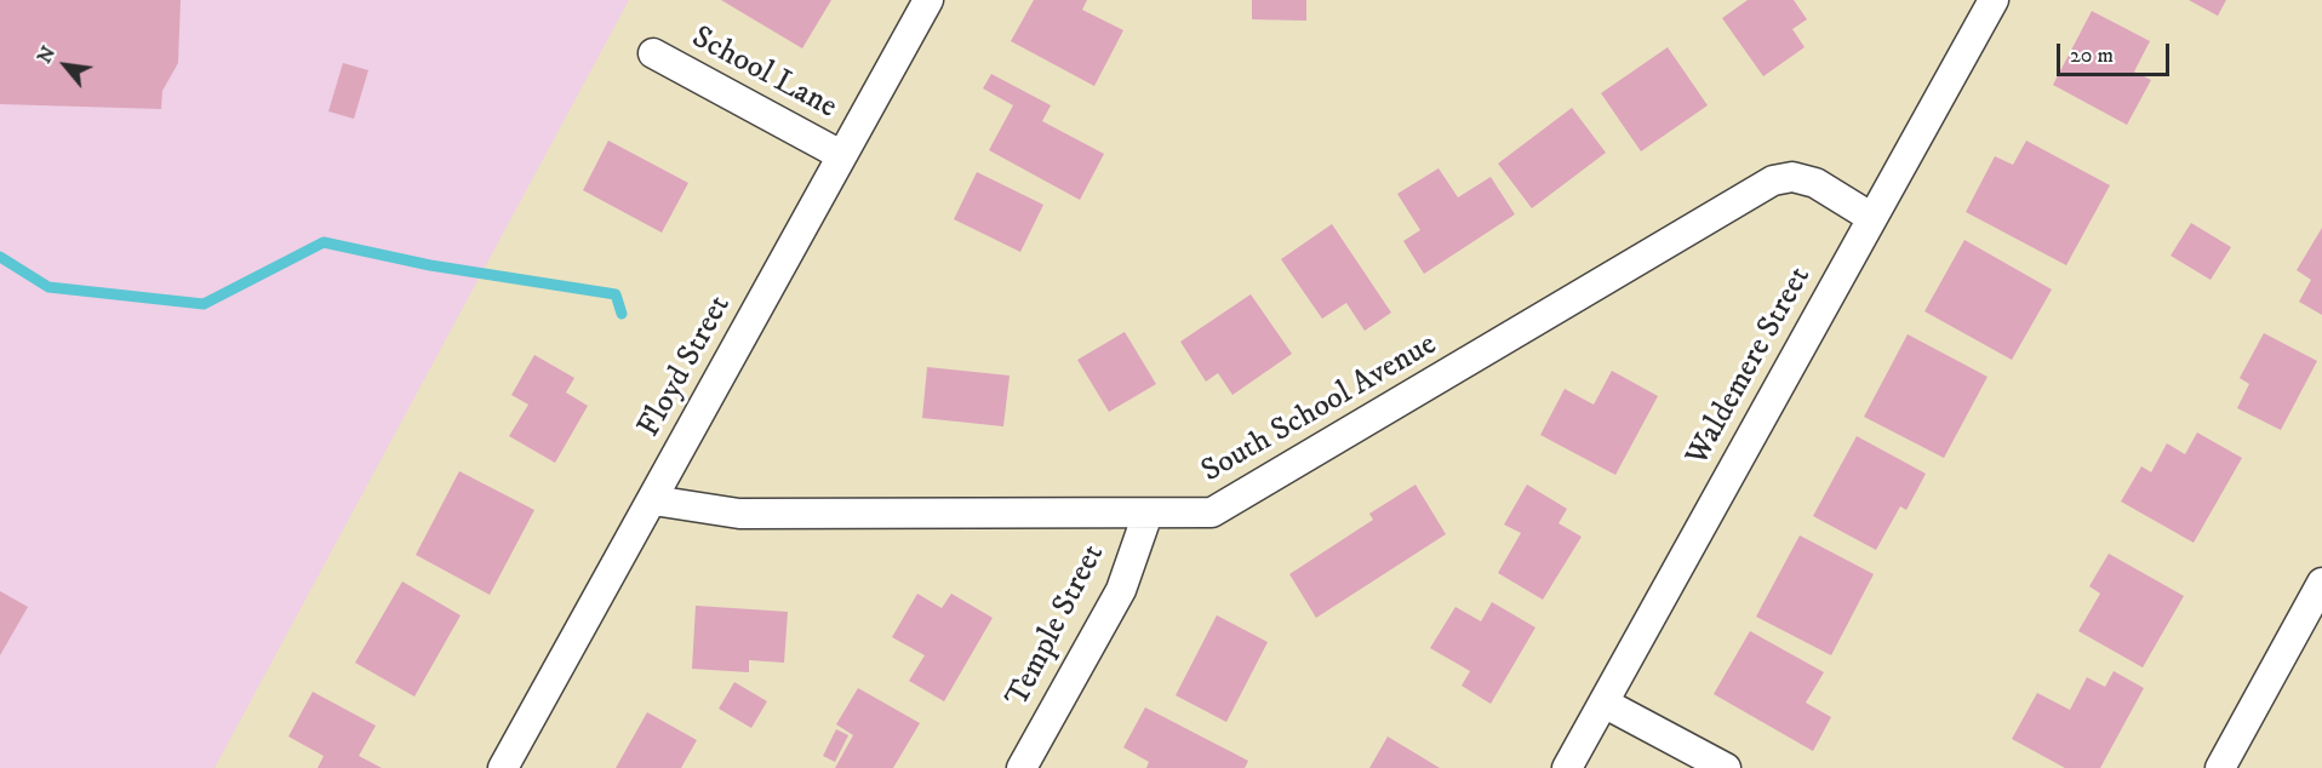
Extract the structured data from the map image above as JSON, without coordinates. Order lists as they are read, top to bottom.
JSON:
{
  "streets": {
    "street": [
      "School Lane",
      "Floyd Street",
      "Waldemere Street",
      "South School Avenue",
      "Temple Street"
    ]
  },
  "crossings": [
    ["School Lane", "Floyd Street"],
    ["Floyd Street", "South School Avenue"],
    ["Waldemere Street", "South School Avenue"],
    ["South School Avenue", "Temple Street"]
  ],
  "scale_bar": "20 m",
  "north": "top left"
}
